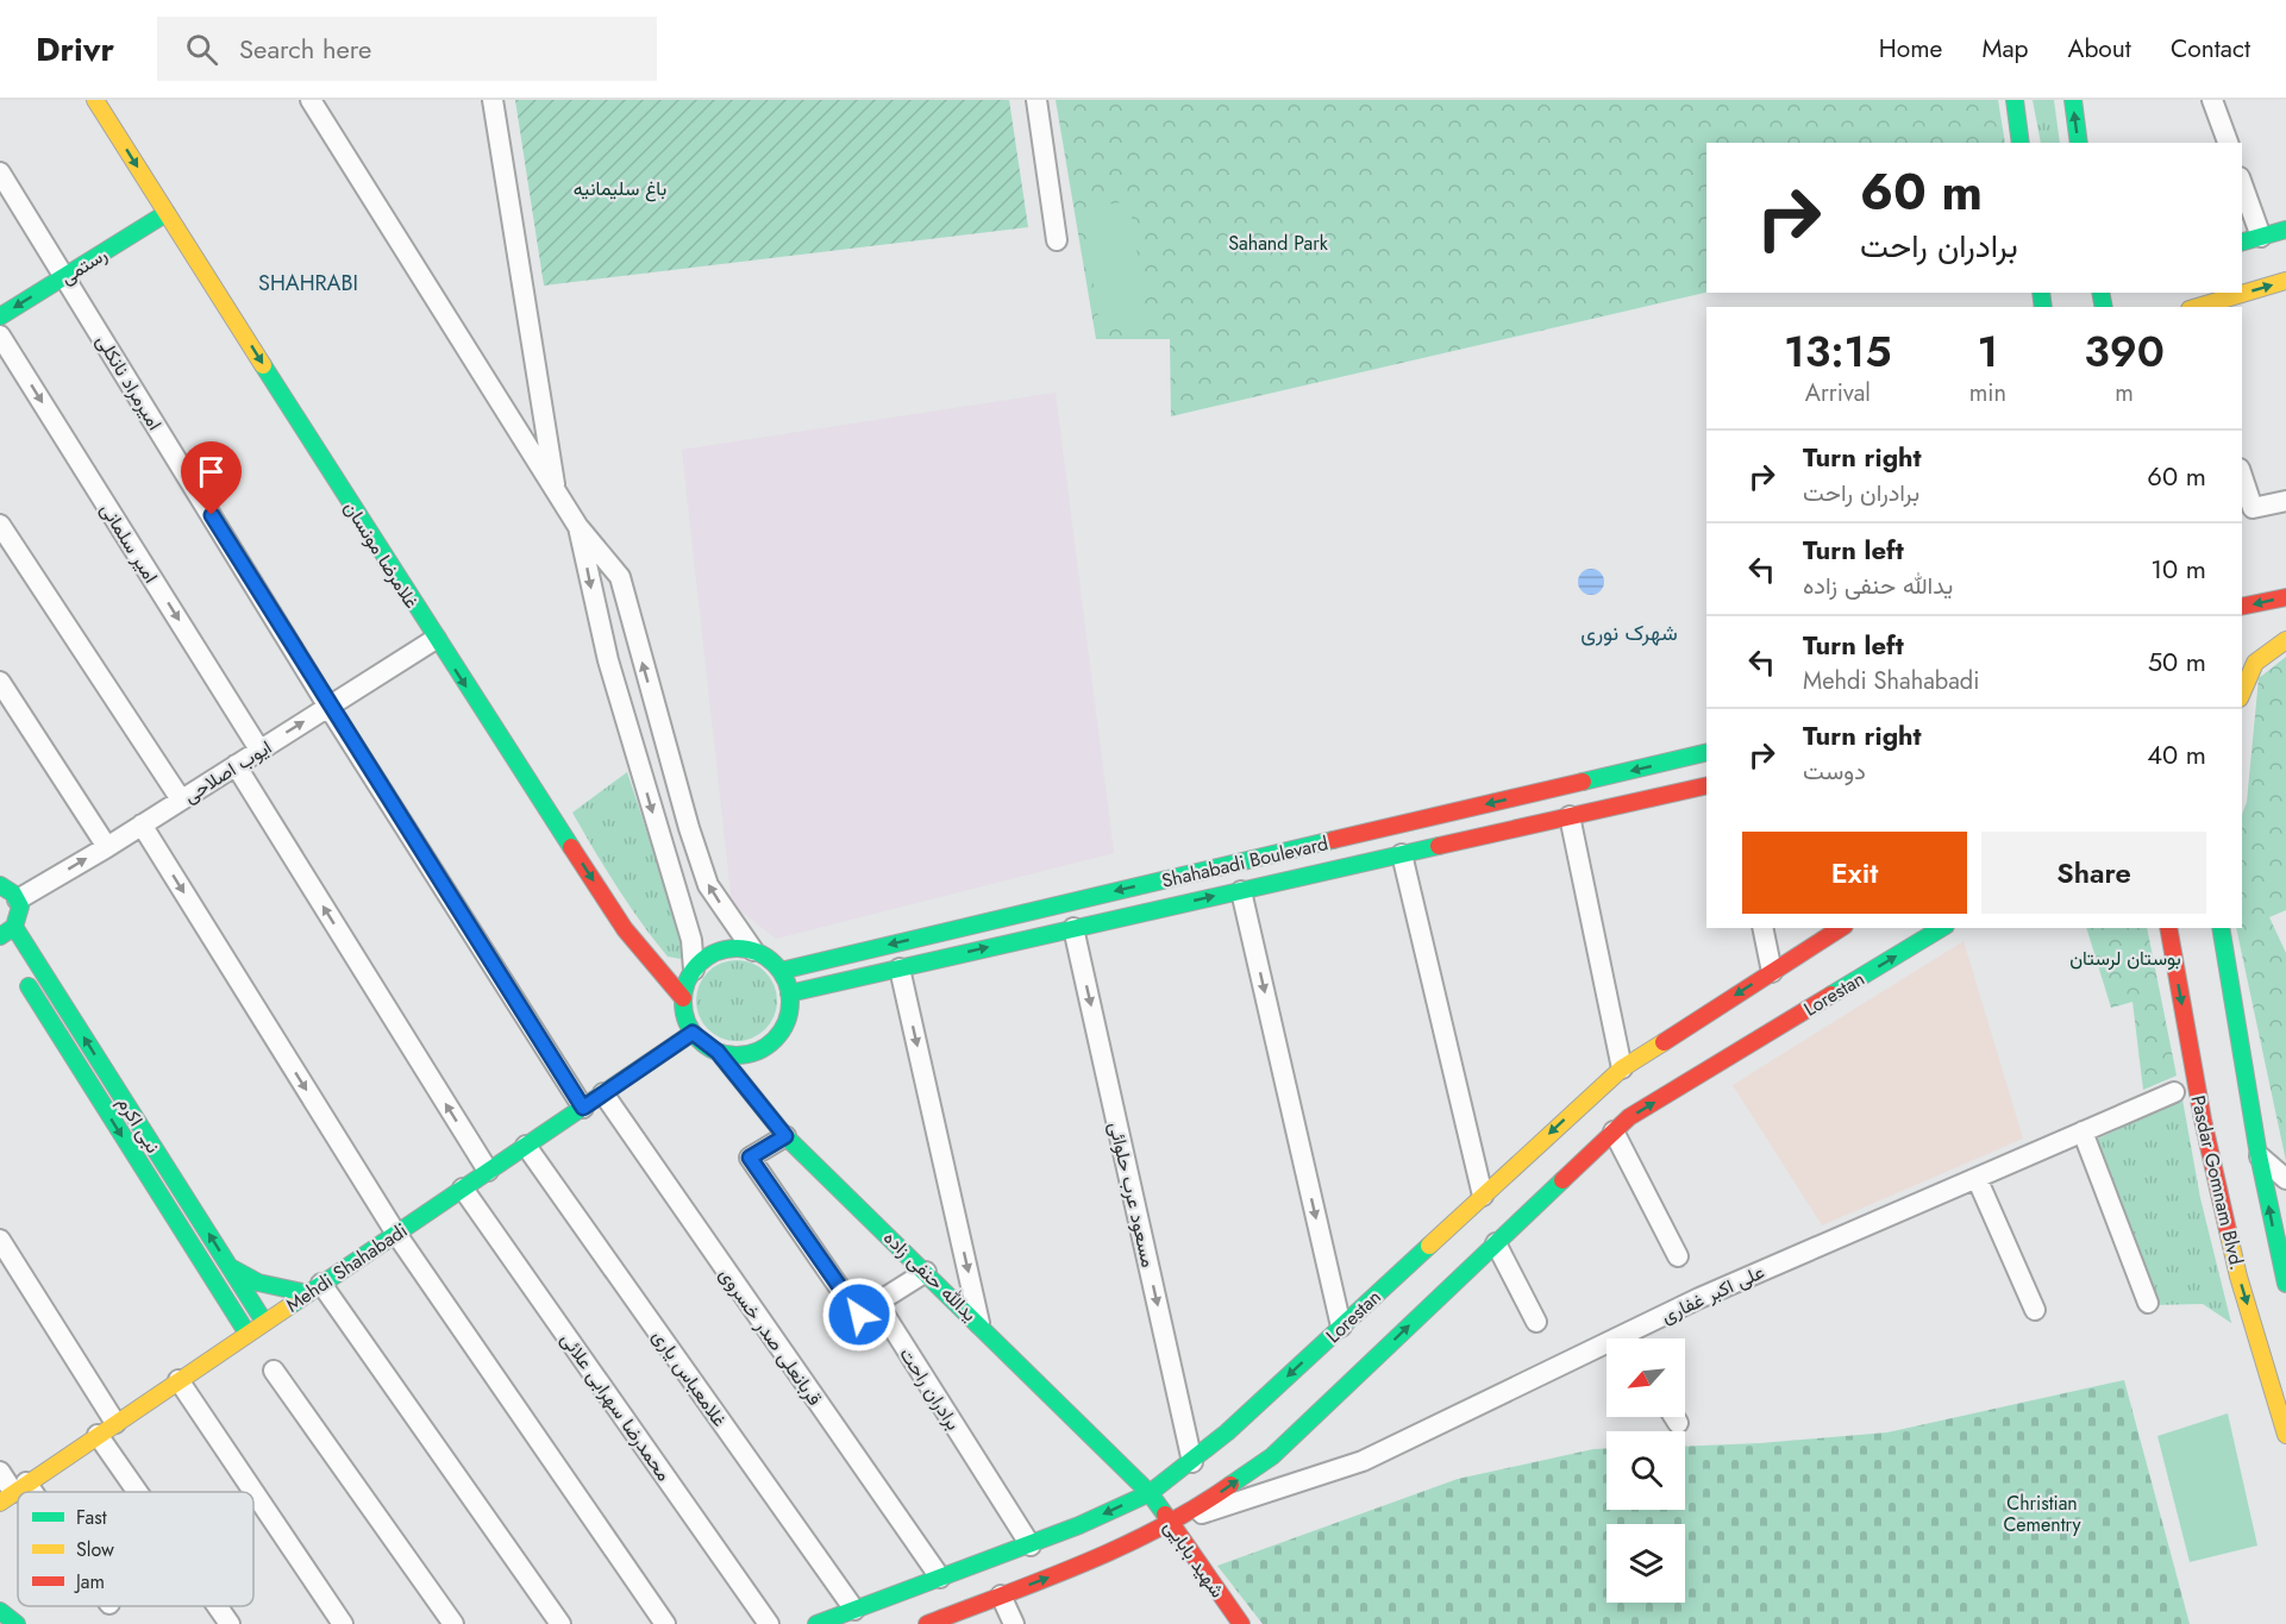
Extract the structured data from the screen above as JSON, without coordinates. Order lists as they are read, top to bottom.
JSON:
{
  "streets": {
    "street": [
      "رستمی",
      "امیرمراد نانکلی",
      "امیر سلمانی",
      "غلامرضا مونسان",
      "ایوب اصلاحی",
      "Shahabadi Boulevard",
      "Lorestan",
      "نبی اکرم",
      "Pasdar Gomnam Blvd.",
      "مسعود عرب حلوائی",
      "Mehdi Shahabadi",
      "یدالله حنفی زاده",
      "علی اکبر غفاری",
      "قربانعلی صدر خسروی",
      "غلامعباس یاری",
      "برادران راحت",
      "محمدرضا سهرابی علائی",
      "شهید بابایی"
    ]
  },
  "crossings": [
    ["رستمی", "امیرمراد نانکلی"],
    ["رستمی", "غلامرضا مونسان"],
    ["امیرمراد نانکلی", "ایوب اصلاحی"],
    ["امیرمراد نانکلی", "Mehdi Shahabadi"],
    ["امیر سلمانی", "ایوب اصلاحی"],
    ["غلامرضا مونسان", "ایوب اصلاحی"],
    ["غلامرضا مونسان", "Shahabadi Boulevard"],
    ["غلامرضا مونسان", "Mehdi Shahabadi"],
    ["غلامرضا مونسان", "یدالله حنفی زاده"],
    ["Shahabadi Boulevard", "مسعود عرب حلوائی"],
    ["Shahabadi Boulevard", "Mehdi Shahabadi"],
    ["Shahabadi Boulevard", "یدالله حنفی زاده"],
    ["Lorestan", "مسعود عرب حلوائی"],
    ["Lorestan", "یدالله حنفی زاده"],
    ["Lorestan", "علی اکبر غفاری"],
    ["Lorestan", "قربانعلی صدر خسروی"],
    ["Lorestan", "غلامعباس یاری"],
    ["Lorestan", "برادران راحت"],
    ["Lorestan", "شهید بابایی"],
    ["نبی اکرم", "Mehdi Shahabadi"],
    ["Mehdi Shahabadi", "یدالله حنفی زاده"],
    ["Mehdi Shahabadi", "قربانعلی صدر خسروی"],
    ["Mehdi Shahabadi", "غلامعباس یاری"],
    ["Mehdi Shahabadi", "محمدرضا سهرابی علائی"],
    ["یدالله حنفی زاده", "شهید بابایی"],
    ["علی اکبر غفاری", "شهید بابایی"]
  ],
  "one_way": ["رستمی", "ایوب اصلاحی"],
  "districts": ["SHAHRABI", "شهرک نوری"],
  "parks": [
    "باغ سلیمانیه",
    "Sahand Park",
    "بوستان لرستان",
    "Christian Cementry"
  ],
  "legend": ["Fast", "Slow", "Jam"],
  "north": "bottom left",
  "page": {
    "header": "Drivr",
    "search": "Search here",
    "nav": [
      "Home",
      "Map",
      "About",
      "Contact"
    ],
    "turn": ["60 m", "برادران راحت"],
    "eta": [
      "13:15",
      "Arrival",
      "1",
      "min",
      "390",
      "m"
    ],
    "list": [
      {
        "name": "Turn right",
        "note": "برادران راحت",
        "value": "60 m"
      },
      {
        "name": "Turn left",
        "note": "یدالله حنفی زاده",
        "value": "10 m"
      },
      {
        "name": "Turn left",
        "note": "Mehdi Shahabadi",
        "value": "50 m"
      },
      {
        "name": "Turn right",
        "note": "دوست",
        "value": "40 m"
      }
    ],
    "buttons": ["Exit", "Share"]
  }
}
